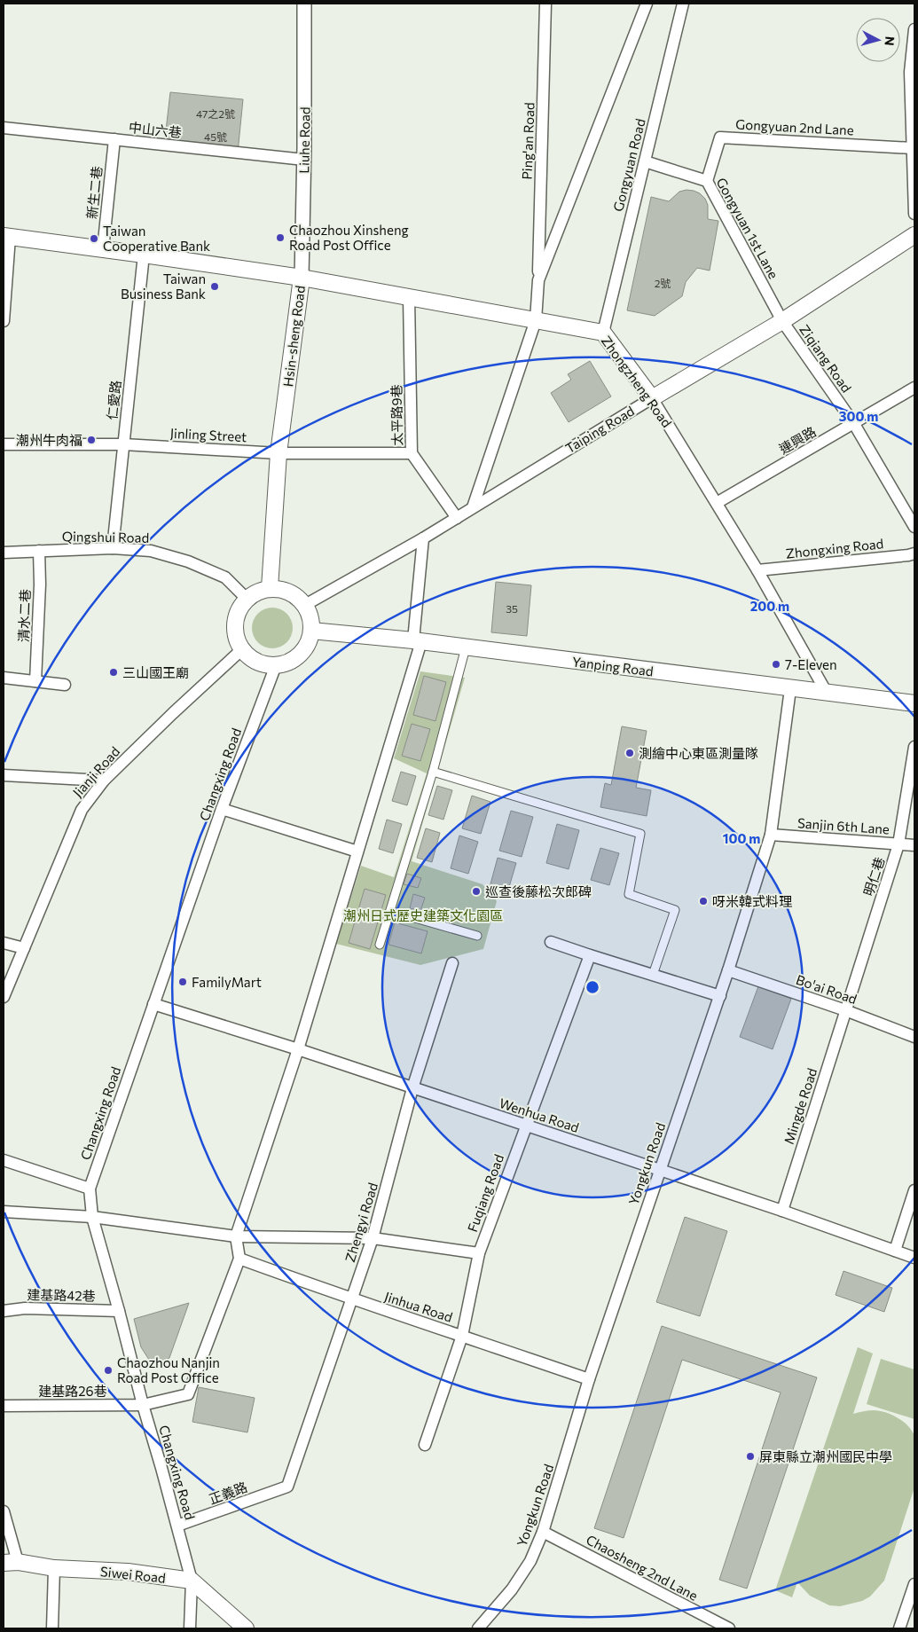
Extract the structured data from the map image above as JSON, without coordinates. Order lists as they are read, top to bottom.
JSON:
{
  "streets": {
    "main road": [
      "Hsin-sheng Road",
      "Zhongzheng Road",
      "Taiping Road",
      "Yanping Road",
      "Siwei Road"
    ],
    "street": [
      "Gongyuan 2nd Lane",
      "中山六巷",
      "Liuhe Road",
      "Ping'an Road",
      "Gongyuan Road",
      "新生二巷",
      "Gongyuan 1st Lane",
      "Ziqiang Road",
      "仁愛路",
      "太平路9巷",
      "Jinling Street",
      "連興路",
      "Qingshui Road",
      "Zhongxing Road",
      "清水二巷",
      "Jianji Road",
      "Changxing Road",
      "Sanjin 6th Lane",
      "明仁巷",
      "Bo'ai Road",
      "Mingde Road",
      "Wenhua Road",
      "Yongkun Road",
      "Fuqiang Road",
      "Zhengyi Road",
      "建基路42巷",
      "Jinhua Road",
      "建基路26巷",
      "正義路",
      "Chaosheng 2nd Lane"
    ]
  },
  "crossings": [
    ["Gongyuan 2nd Lane", "Gongyuan 1st Lane"],
    ["中山六巷", "Liuhe Road"],
    ["中山六巷", "新生二巷"],
    ["Liuhe Road", "Hsin-sheng Road"],
    ["Liuhe Road", "Zhongzheng Road"],
    ["Ping'an Road", "Zhongzheng Road"],
    ["Ping'an Road", "Taiping Road"],
    ["Gongyuan Road", "Gongyuan 1st Lane"],
    ["Gongyuan Road", "Zhongzheng Road"],
    ["新生二巷", "Hsin-sheng Road"],
    ["Gongyuan 1st Lane", "Ziqiang Road"],
    ["Gongyuan 1st Lane", "Taiping Road"],
    ["Hsin-sheng Road", "Zhongzheng Road"],
    ["Hsin-sheng Road", "仁愛路"],
    ["Hsin-sheng Road", "Taiping Road"],
    ["Hsin-sheng Road", "Jinling Street"],
    ["Hsin-sheng Road", "Qingshui Road"],
    ["Hsin-sheng Road", "Yanping Road"],
    ["Hsin-sheng Road", "Jianji Road"],
    ["Hsin-sheng Road", "Changxing Road"],
    ["Ziqiang Road", "Taiping Road"],
    ["Ziqiang Road", "連興路"],
    ["Zhongzheng Road", "太平路9巷"],
    ["Zhongzheng Road", "Taiping Road"],
    ["Zhongzheng Road", "連興路"],
    ["Zhongzheng Road", "Zhongxing Road"],
    ["Zhongzheng Road", "Yanping Road"],
    ["仁愛路", "Jinling Street"],
    ["仁愛路", "Qingshui Road"],
    ["太平路9巷", "Taiping Road"],
    ["太平路9巷", "Jinling Street"],
    ["Taiping Road", "Qingshui Road"],
    ["Taiping Road", "Yanping Road"],
    ["Taiping Road", "Jianji Road"],
    ["Taiping Road", "Changxing Road"],
    ["Qingshui Road", "清水二巷"],
    ["Qingshui Road", "Yanping Road"],
    ["Qingshui Road", "Jianji Road"],
    ["Qingshui Road", "Changxing Road"],
    ["Yanping Road", "Jianji Road"],
    ["Yanping Road", "Changxing Road"],
    ["Yanping Road", "Yongkun Road"],
    ["Jianji Road", "Changxing Road"],
    ["Changxing Road", "Wenhua Road"],
    ["Changxing Road", "建基路42巷"],
    ["Changxing Road", "建基路26巷"],
    ["Changxing Road", "正義路"],
    ["Changxing Road", "Siwei Road"],
    ["Sanjin 6th Lane", "明仁巷"],
    ["Sanjin 6th Lane", "Yongkun Road"],
    ["明仁巷", "Bo'ai Road"],
    ["明仁巷", "Mingde Road"],
    ["Bo'ai Road", "Mingde Road"],
    ["Bo'ai Road", "Yongkun Road"],
    ["Mingde Road", "Wenhua Road"],
    ["Wenhua Road", "Yongkun Road"],
    ["Wenhua Road", "Fuqiang Road"],
    ["Wenhua Road", "Zhengyi Road"],
    ["Yongkun Road", "Jinhua Road"],
    ["Yongkun Road", "Chaosheng 2nd Lane"],
    ["Fuqiang Road", "Jinhua Road"],
    ["Zhengyi Road", "Jinhua Road"],
    ["Zhengyi Road", "正義路"],
    ["Jinhua Road", "建基路26巷"],
    ["Jinhua Road", "正義路"]
  ],
  "parks": ["潮州日式歷史建築文化園區"],
  "places": [
    "Chaozhou Xinsheng Road Post Office",
    "Taiwan Cooperative Bank",
    "Taiwan Business Bank",
    "潮州牛肉福",
    "7-Eleven",
    "三山國王廟",
    "測繪中心東區測量隊",
    "巡查後藤松次郎碑",
    "呀米韓式料理",
    "FamilyMart",
    "Chaozhou Nanjin Road Post Office",
    "屏東縣立潮州國民中學"
  ],
  "house_numbers": [
    "47之2號",
    "45號",
    "2號",
    "35"
  ],
  "north": "right",
  "rings": ["300 m", "200 m", "100 m"]
}
